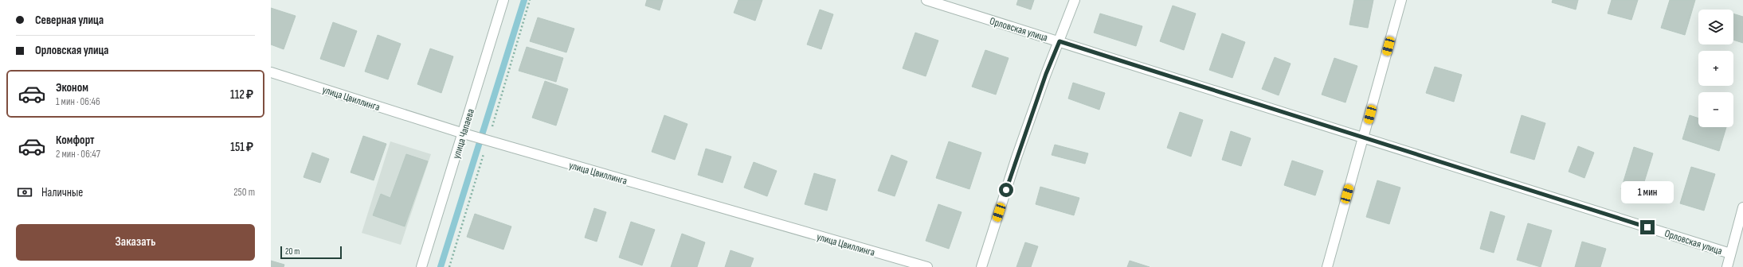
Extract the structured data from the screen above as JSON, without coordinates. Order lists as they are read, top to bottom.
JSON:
{
  "streets": {
    "street": ["Орловская улица", "улица Цвиллинга", "улица Чапаева"]
  },
  "crossings": [
    ["улица Цвиллинга", "улица Чапаева"]
  ],
  "scale_bar": "20 m",
  "page": {
    "banner": ["Северная улица", "Орловская улица"],
    "map_buttons": ["+", "−"],
    "list": [
      {
        "name": "Эконом",
        "note": "1 мин · 06:46",
        "value": "112 ₽"
      },
      {
        "name": "Комфорт",
        "note": "2 мин · 06:47",
        "value": "151 ₽"
      }
    ],
    "pay": ["Наличные", "250 m"],
    "bubble": "1 мин",
    "buttons": "Заказать",
    "scale": "20 m"
  }
}
